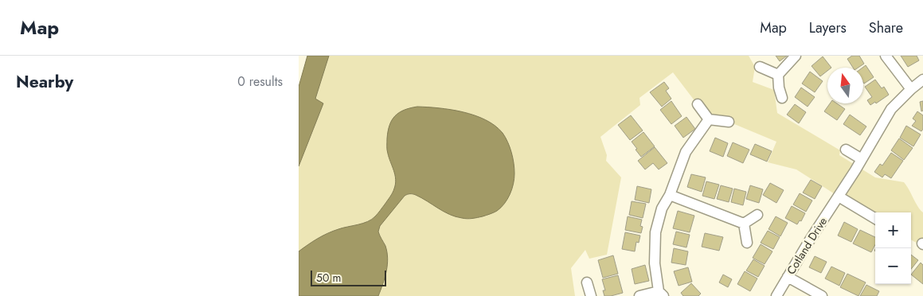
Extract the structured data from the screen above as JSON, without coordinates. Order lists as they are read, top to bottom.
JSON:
{
  "streets": {
    "street": ["Cotland Drive"]
  },
  "scale_bar": "50 m",
  "north": "top",
  "page": {
    "header": "Map",
    "nav": ["Map", "Layers", "Share"],
    "heading": ["Nearby", "0 results"],
    "map_buttons": ["+", "−"],
    "scale": "50 m"
  }
}
